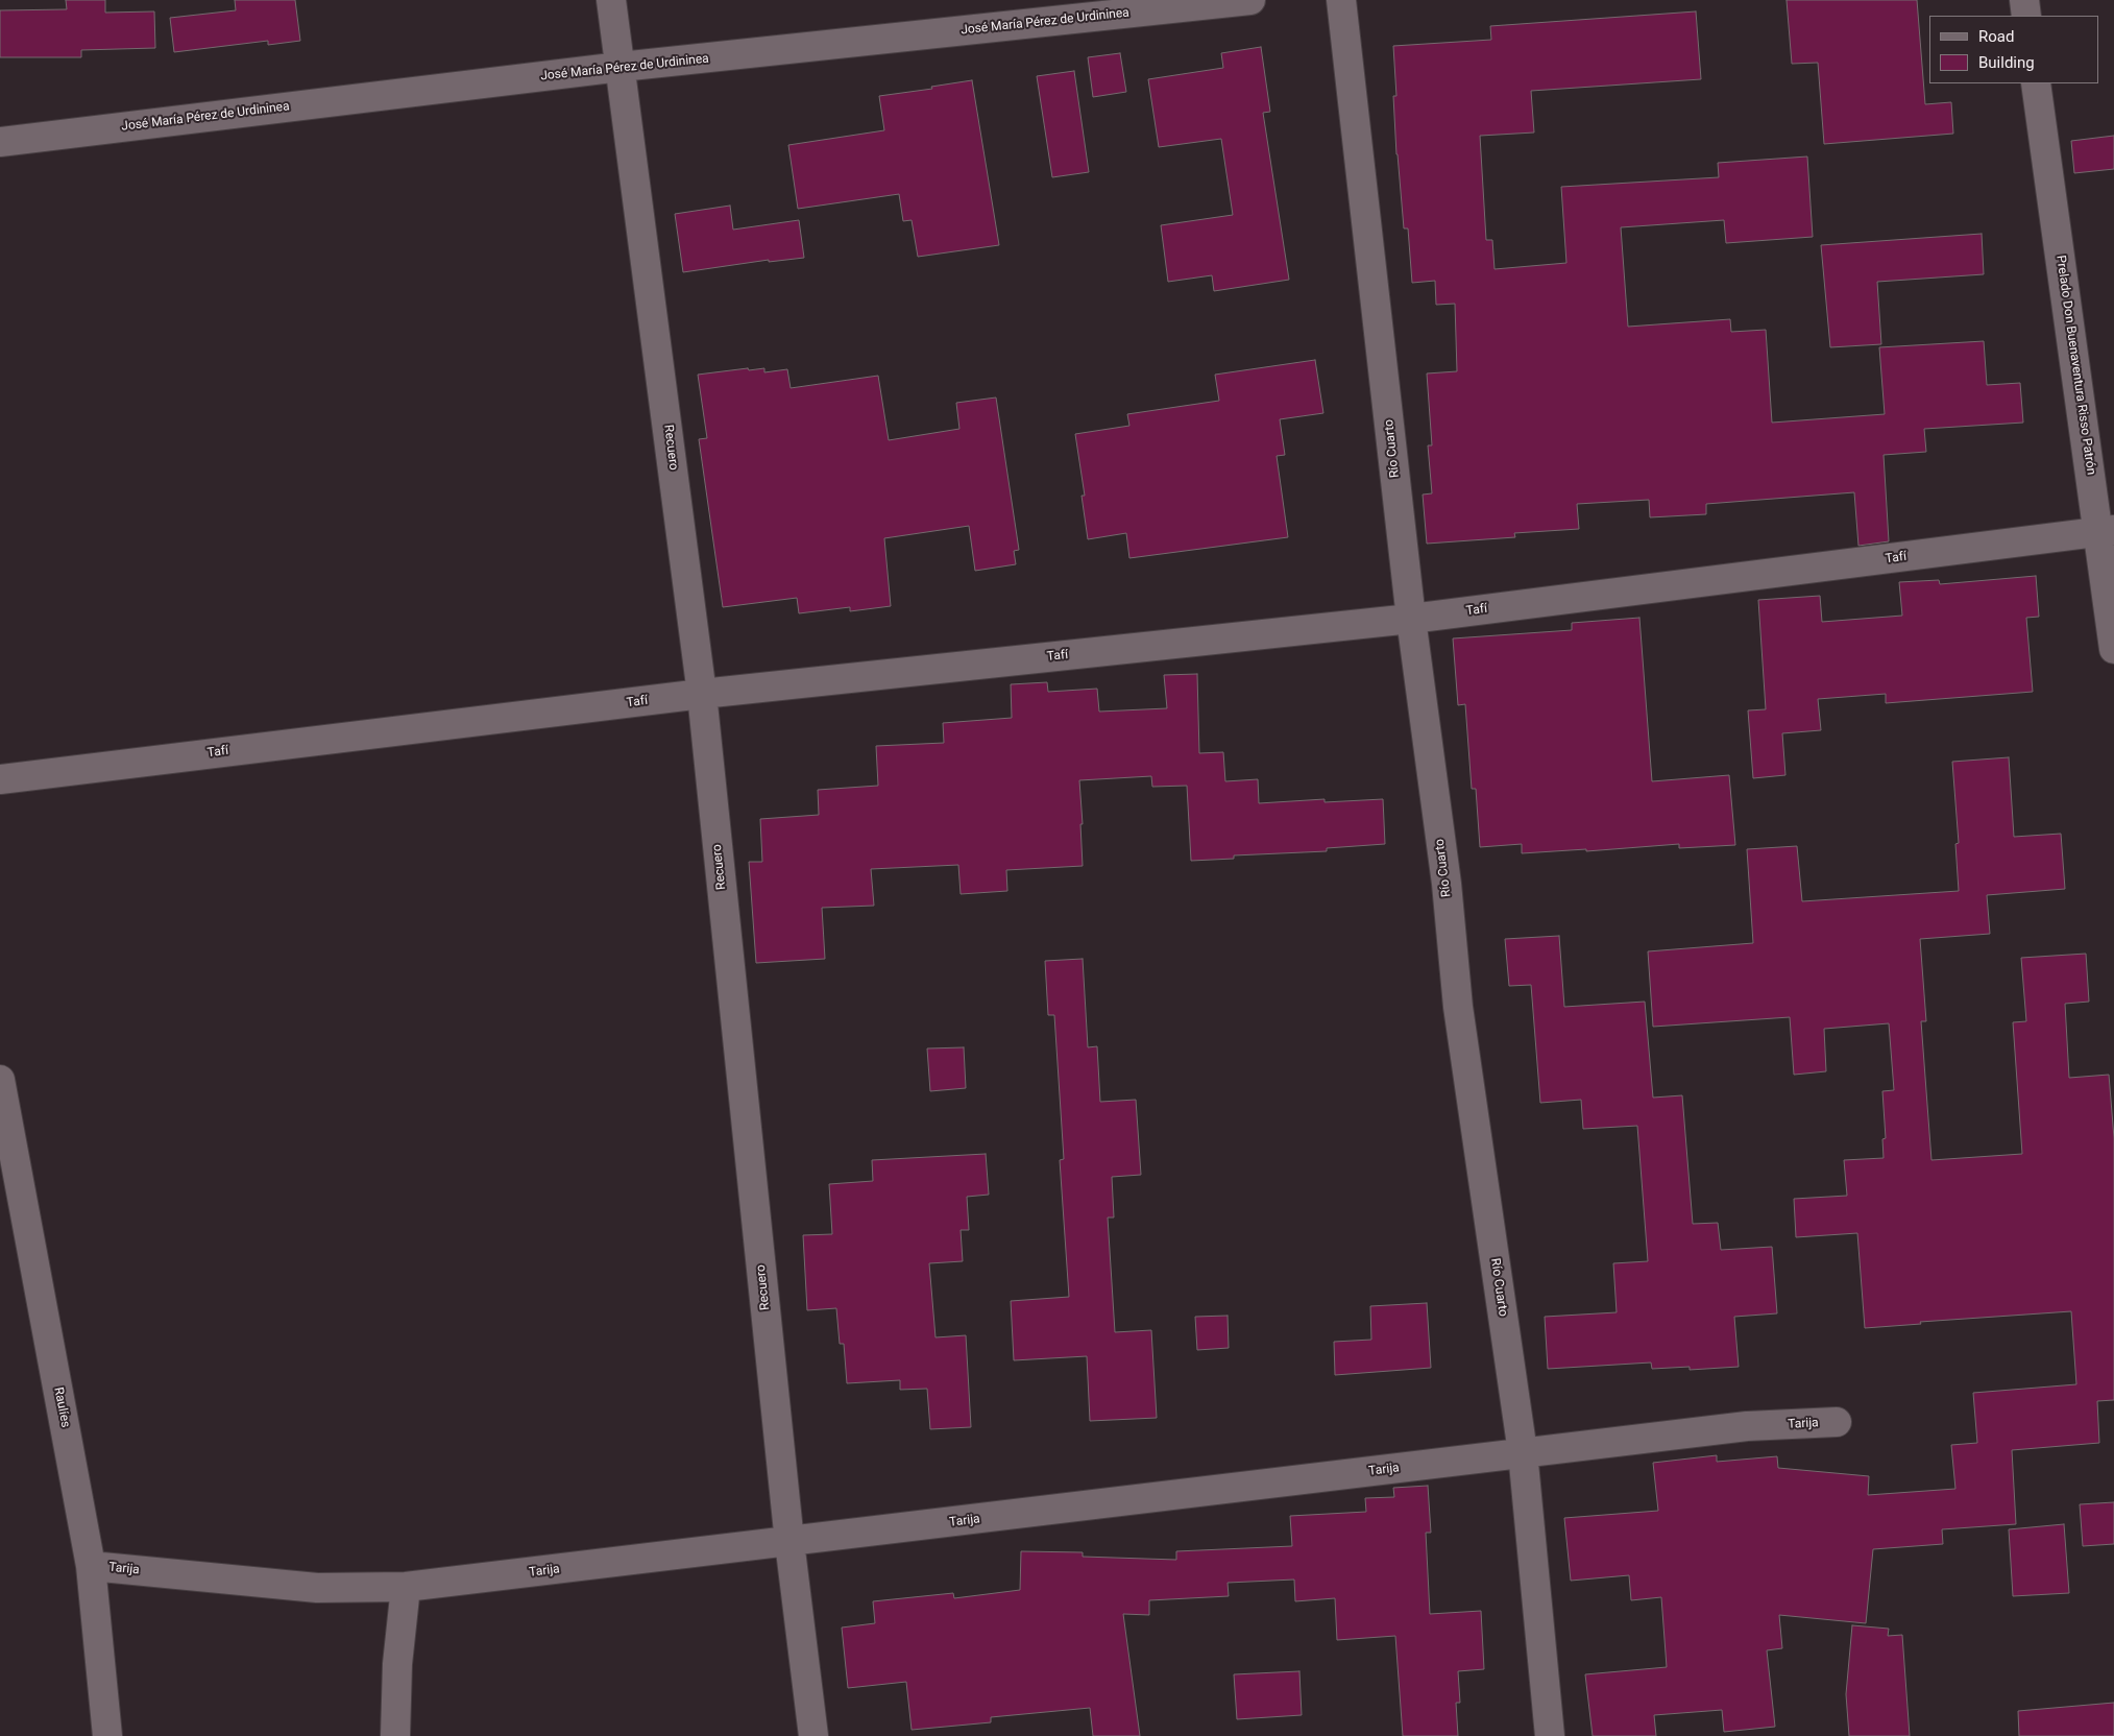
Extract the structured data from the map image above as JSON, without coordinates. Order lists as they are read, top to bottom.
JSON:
{
  "streets": {
    "street": [
      "José María Pérez de Urdininea",
      "Prelado Don Buenaventura Risso Patrón",
      "Recuero",
      "Río Cuarto",
      "Tafí",
      "Raulíes",
      "Tarija"
    ]
  },
  "crossings": [
    ["José María Pérez de Urdininea", "Recuero"],
    ["Prelado Don Buenaventura Risso Patrón", "Tafí"],
    ["Recuero", "Tafí"],
    ["Recuero", "Tarija"],
    ["Río Cuarto", "Tafí"],
    ["Río Cuarto", "Tarija"],
    ["Raulíes", "Tarija"]
  ],
  "legend": ["Road", "Building"]
}
